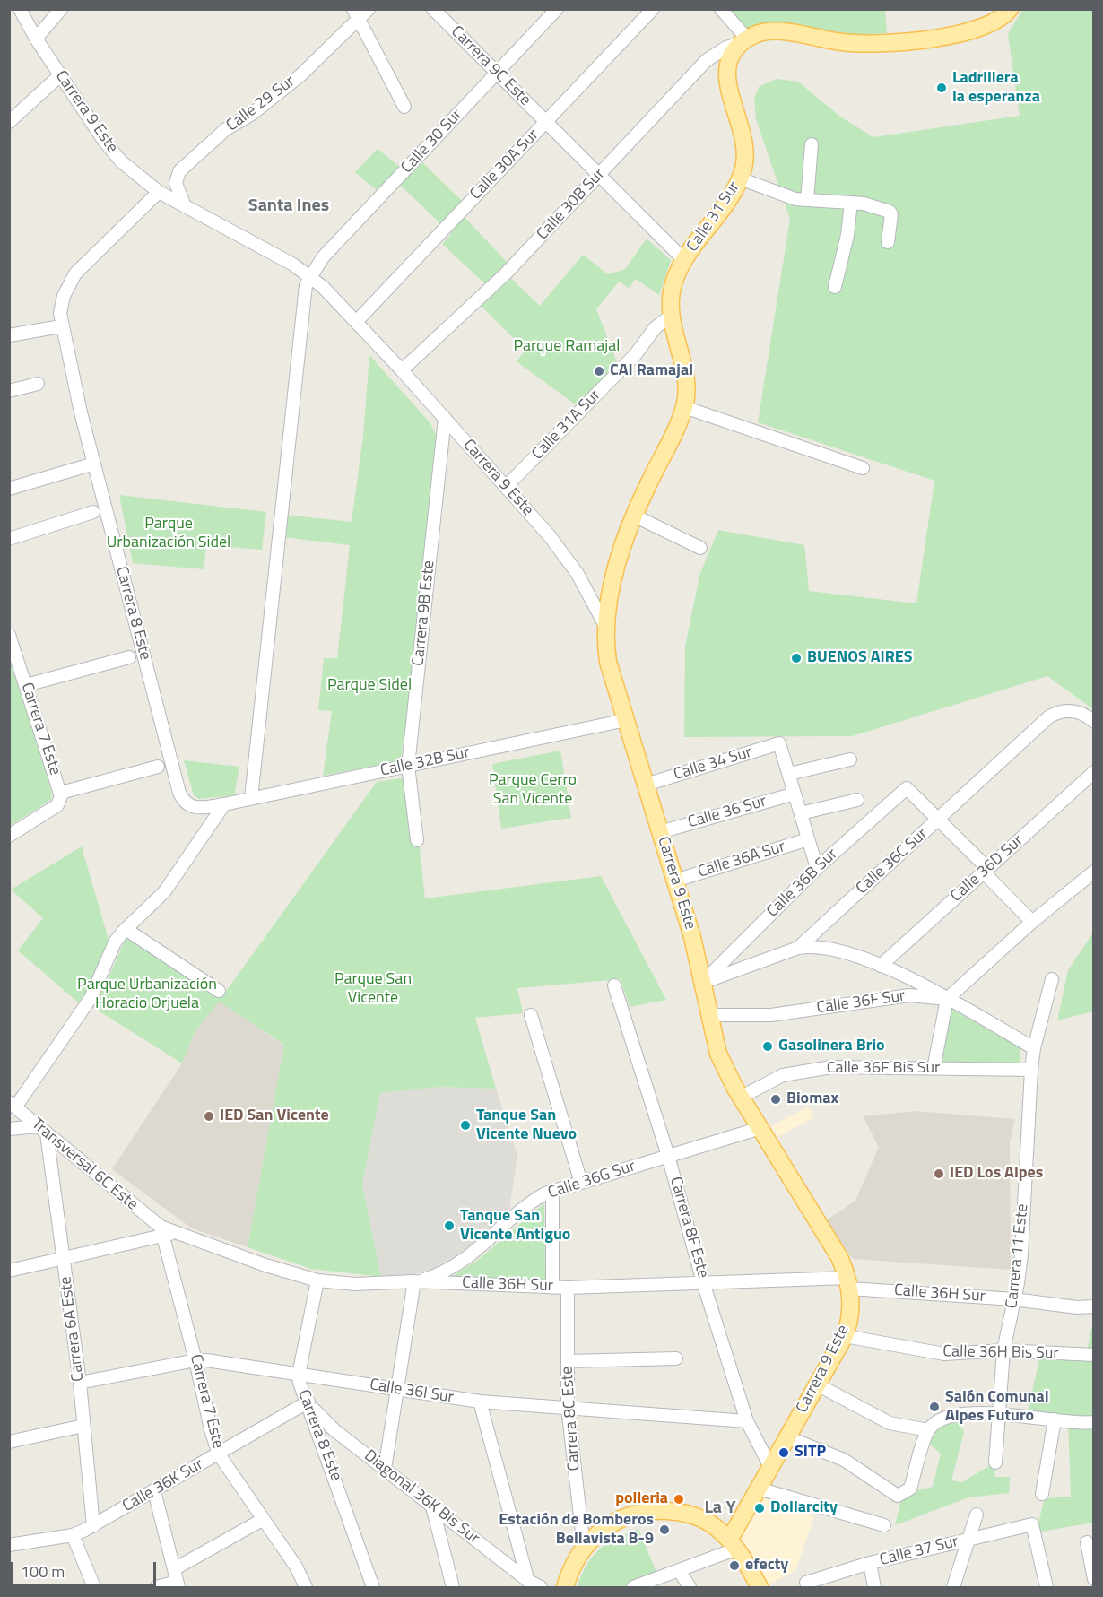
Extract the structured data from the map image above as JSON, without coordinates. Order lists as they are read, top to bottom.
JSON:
{
  "streets": {
    "main road": ["Carrera 9 Este", "Calle 31 Sur"],
    "street": [
      "Carrera 9C Este",
      "Calle 29 Sur",
      "Calle 30 Sur",
      "Calle 30A Sur",
      "Calle 30B Sur",
      "Calle 31A Sur",
      "Carrera 8 Este",
      "Carrera 9B Este",
      "Carrera 7 Este",
      "Calle 32B Sur",
      "Calle 34 Sur",
      "Calle 36 Sur",
      "Calle 36A Sur",
      "Calle 36C Sur",
      "Calle 36D Sur",
      "Calle 36B Sur",
      "Calle 36F Sur",
      "Calle 36F Bis Sur",
      "Transversal 6C Este",
      "Calle 36G Sur",
      "Carrera 8F Este",
      "Carrera 11 Este",
      "Calle 36H Sur",
      "Carrera 6A Este",
      "Calle 36H Bis Sur",
      "Calle 36I Sur",
      "Carrera 8C Este",
      "Calle 36K Sur",
      "Diagonal 36K Bis Sur",
      "Calle 37 Sur"
    ]
  },
  "crossings": [
    ["Carrera 9C Este", "Calle 30 Sur"],
    ["Carrera 9C Este", "Calle 30A Sur"],
    ["Carrera 9C Este", "Calle 30B Sur"],
    ["Carrera 9C Este", "Calle 31 Sur"],
    ["Calle 29 Sur", "Carrera 9 Este"],
    ["Carrera 9 Este", "Calle 30 Sur"],
    ["Carrera 9 Este", "Calle 30A Sur"],
    ["Carrera 9 Este", "Calle 30B Sur"],
    ["Carrera 9 Este", "Calle 31 Sur"],
    ["Carrera 9 Este", "Calle 31A Sur"],
    ["Carrera 9 Este", "Carrera 8 Este"],
    ["Carrera 9 Este", "Carrera 9B Este"],
    ["Carrera 9 Este", "Calle 32B Sur"],
    ["Carrera 9 Este", "Calle 34 Sur"],
    ["Carrera 9 Este", "Calle 36 Sur"],
    ["Carrera 9 Este", "Calle 36A Sur"],
    ["Carrera 9 Este", "Calle 36C Sur"],
    ["Carrera 9 Este", "Calle 36B Sur"],
    ["Carrera 9 Este", "Calle 36F Sur"],
    ["Carrera 9 Este", "Calle 36F Bis Sur"],
    ["Carrera 9 Este", "Calle 36G Sur"],
    ["Carrera 9 Este", "Carrera 8F Este"],
    ["Carrera 9 Este", "Calle 36H Sur"],
    ["Carrera 9 Este", "Calle 36H Bis Sur"],
    ["Calle 30B Sur", "Calle 31 Sur"],
    ["Calle 31 Sur", "Calle 31A Sur"],
    ["Carrera 8 Este", "Calle 32B Sur"],
    ["Carrera 8 Este", "Calle 36H Sur"],
    ["Carrera 8 Este", "Calle 36I Sur"],
    ["Carrera 8 Este", "Calle 36K Sur"],
    ["Carrera 8 Este", "Diagonal 36K Bis Sur"],
    ["Carrera 9B Este", "Calle 32B Sur"],
    ["Carrera 7 Este", "Transversal 6C Este"],
    ["Carrera 7 Este", "Calle 36H Sur"],
    ["Carrera 7 Este", "Calle 36I Sur"],
    ["Carrera 7 Este", "Calle 36K Sur"],
    ["Calle 36C Sur", "Calle 36B Sur"],
    ["Calle 36F Bis Sur", "Carrera 11 Este"],
    ["Transversal 6C Este", "Calle 36H Sur"],
    ["Transversal 6C Este", "Carrera 6A Este"],
    ["Calle 36G Sur", "Carrera 8F Este"],
    ["Calle 36G Sur", "Calle 36H Sur"],
    ["Carrera 8F Este", "Calle 36H Sur"],
    ["Carrera 8F Este", "Calle 36I Sur"],
    ["Carrera 11 Este", "Calle 36H Sur"],
    ["Carrera 11 Este", "Calle 36H Bis Sur"],
    ["Calle 36H Sur", "Carrera 8C Este"],
    ["Carrera 6A Este", "Calle 36I Sur"],
    ["Carrera 6A Este", "Calle 36K Sur"],
    ["Calle 36I Sur", "Carrera 8C Este"],
    ["Calle 36K Sur", "Diagonal 36K Bis Sur"]
  ],
  "districts": ["Santa Ines", "La Y"],
  "parks": [
    "Parque Ramajal",
    "Parque Urbanización Sidel",
    "Parque Sidel",
    "Parque Cerro San Vicente",
    "Parque San Vicente",
    "Parque Urbanización Horacio Orjuela"
  ],
  "places": [
    "Ladrillera la esperanza",
    "CAI Ramajal",
    "BUENOS AIRES",
    "Gasolinera Brio",
    "Biomax",
    "IED San Vicente",
    "Tanque San Vicente Nuevo",
    "IED Los Alpes",
    "Tanque San Vicente Antiguo",
    "Salón Comunal Alpes Futuro",
    "SITP",
    "polleria",
    "Dollarcity",
    "Estación de Bomberos Bellavista B-9",
    "efecty"
  ],
  "scale_bar": "100 m"
}
